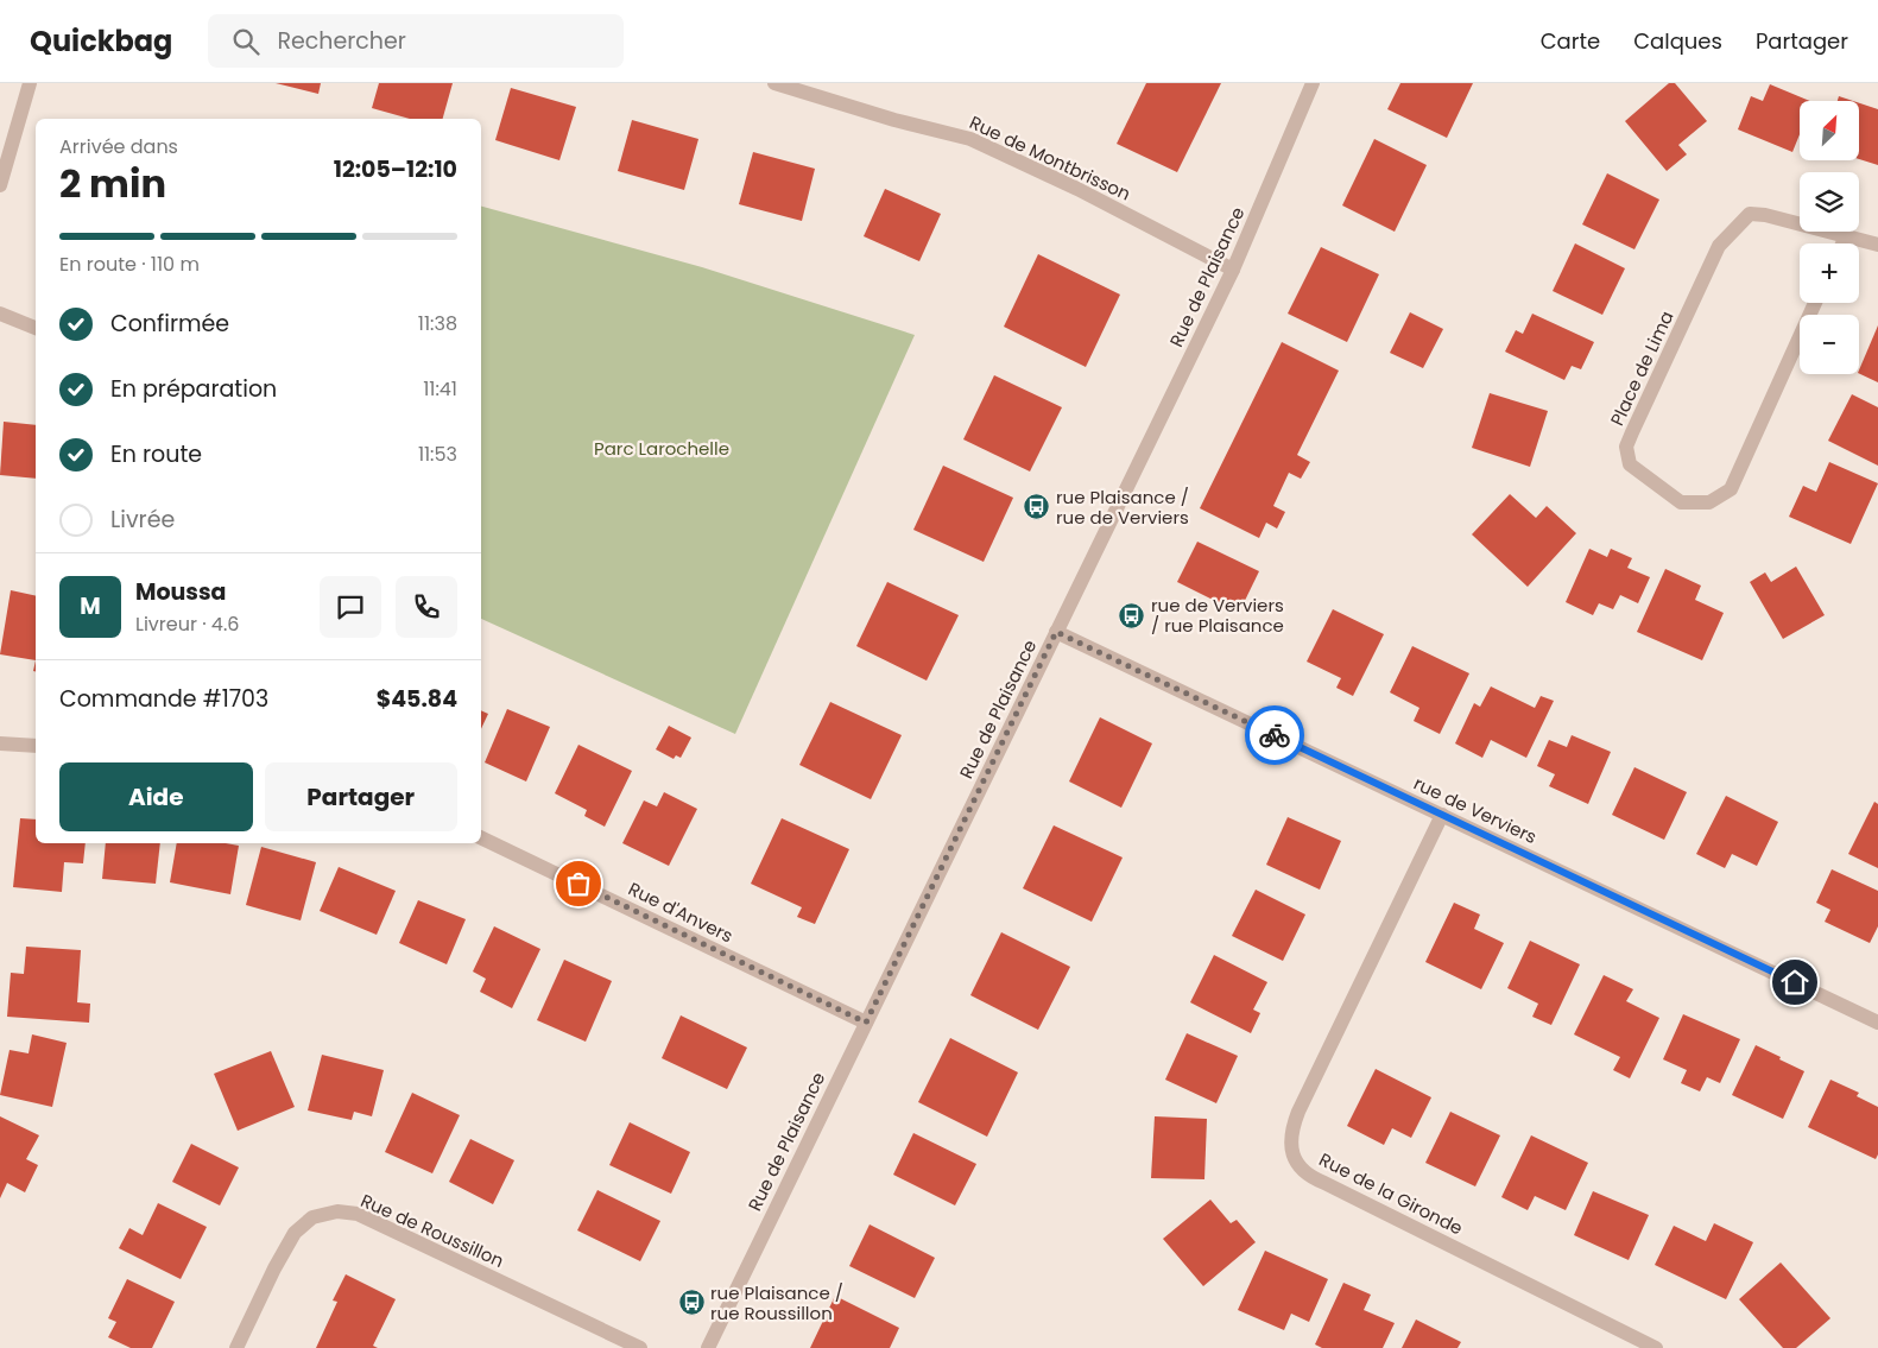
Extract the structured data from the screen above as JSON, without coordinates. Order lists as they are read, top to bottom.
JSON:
{
  "streets": {
    "street": [
      "Rue de Montbrisson",
      "Rue de Plaisance",
      "Place de Lima",
      "rue de Verviers",
      "Rue d'Anvers",
      "Rue de la Gironde",
      "Rue de Roussillon"
    ]
  },
  "crossings": [
    ["Rue de Montbrisson", "Rue de Plaisance"],
    ["Rue de Plaisance", "rue de Verviers"],
    ["Rue de Plaisance", "Rue d'Anvers"],
    ["rue de Verviers", "Rue de la Gironde"]
  ],
  "parks": ["Parc Larochelle"],
  "places": {
    "bus stop": ["rue Plaisance / rue de Verviers", "rue de Verviers / rue Plaisance", "rue Plaisance / rue Roussillon"]
  },
  "north": "top right",
  "page": {
    "header": "Quickbag",
    "search": "Rechercher",
    "nav": ["Carte", "Calques", "Partager"],
    "map_buttons": ["+", "−"],
    "heading": ["2 min", "Arrivée dans", "12:05–12:10"],
    "panel": [
      "Moussa",
      "Livreur · 4.6",
      "Commande #1703",
      "$45.84"
    ],
    "bar": "En route · 110 m",
    "list": [
      ["Confirmée", "11:38"],
      ["En préparation", "11:41"],
      ["En route", "11:53"],
      "Livrée"
    ],
    "round": "M",
    "buttons": ["Aide", "Partager"]
  }
}
